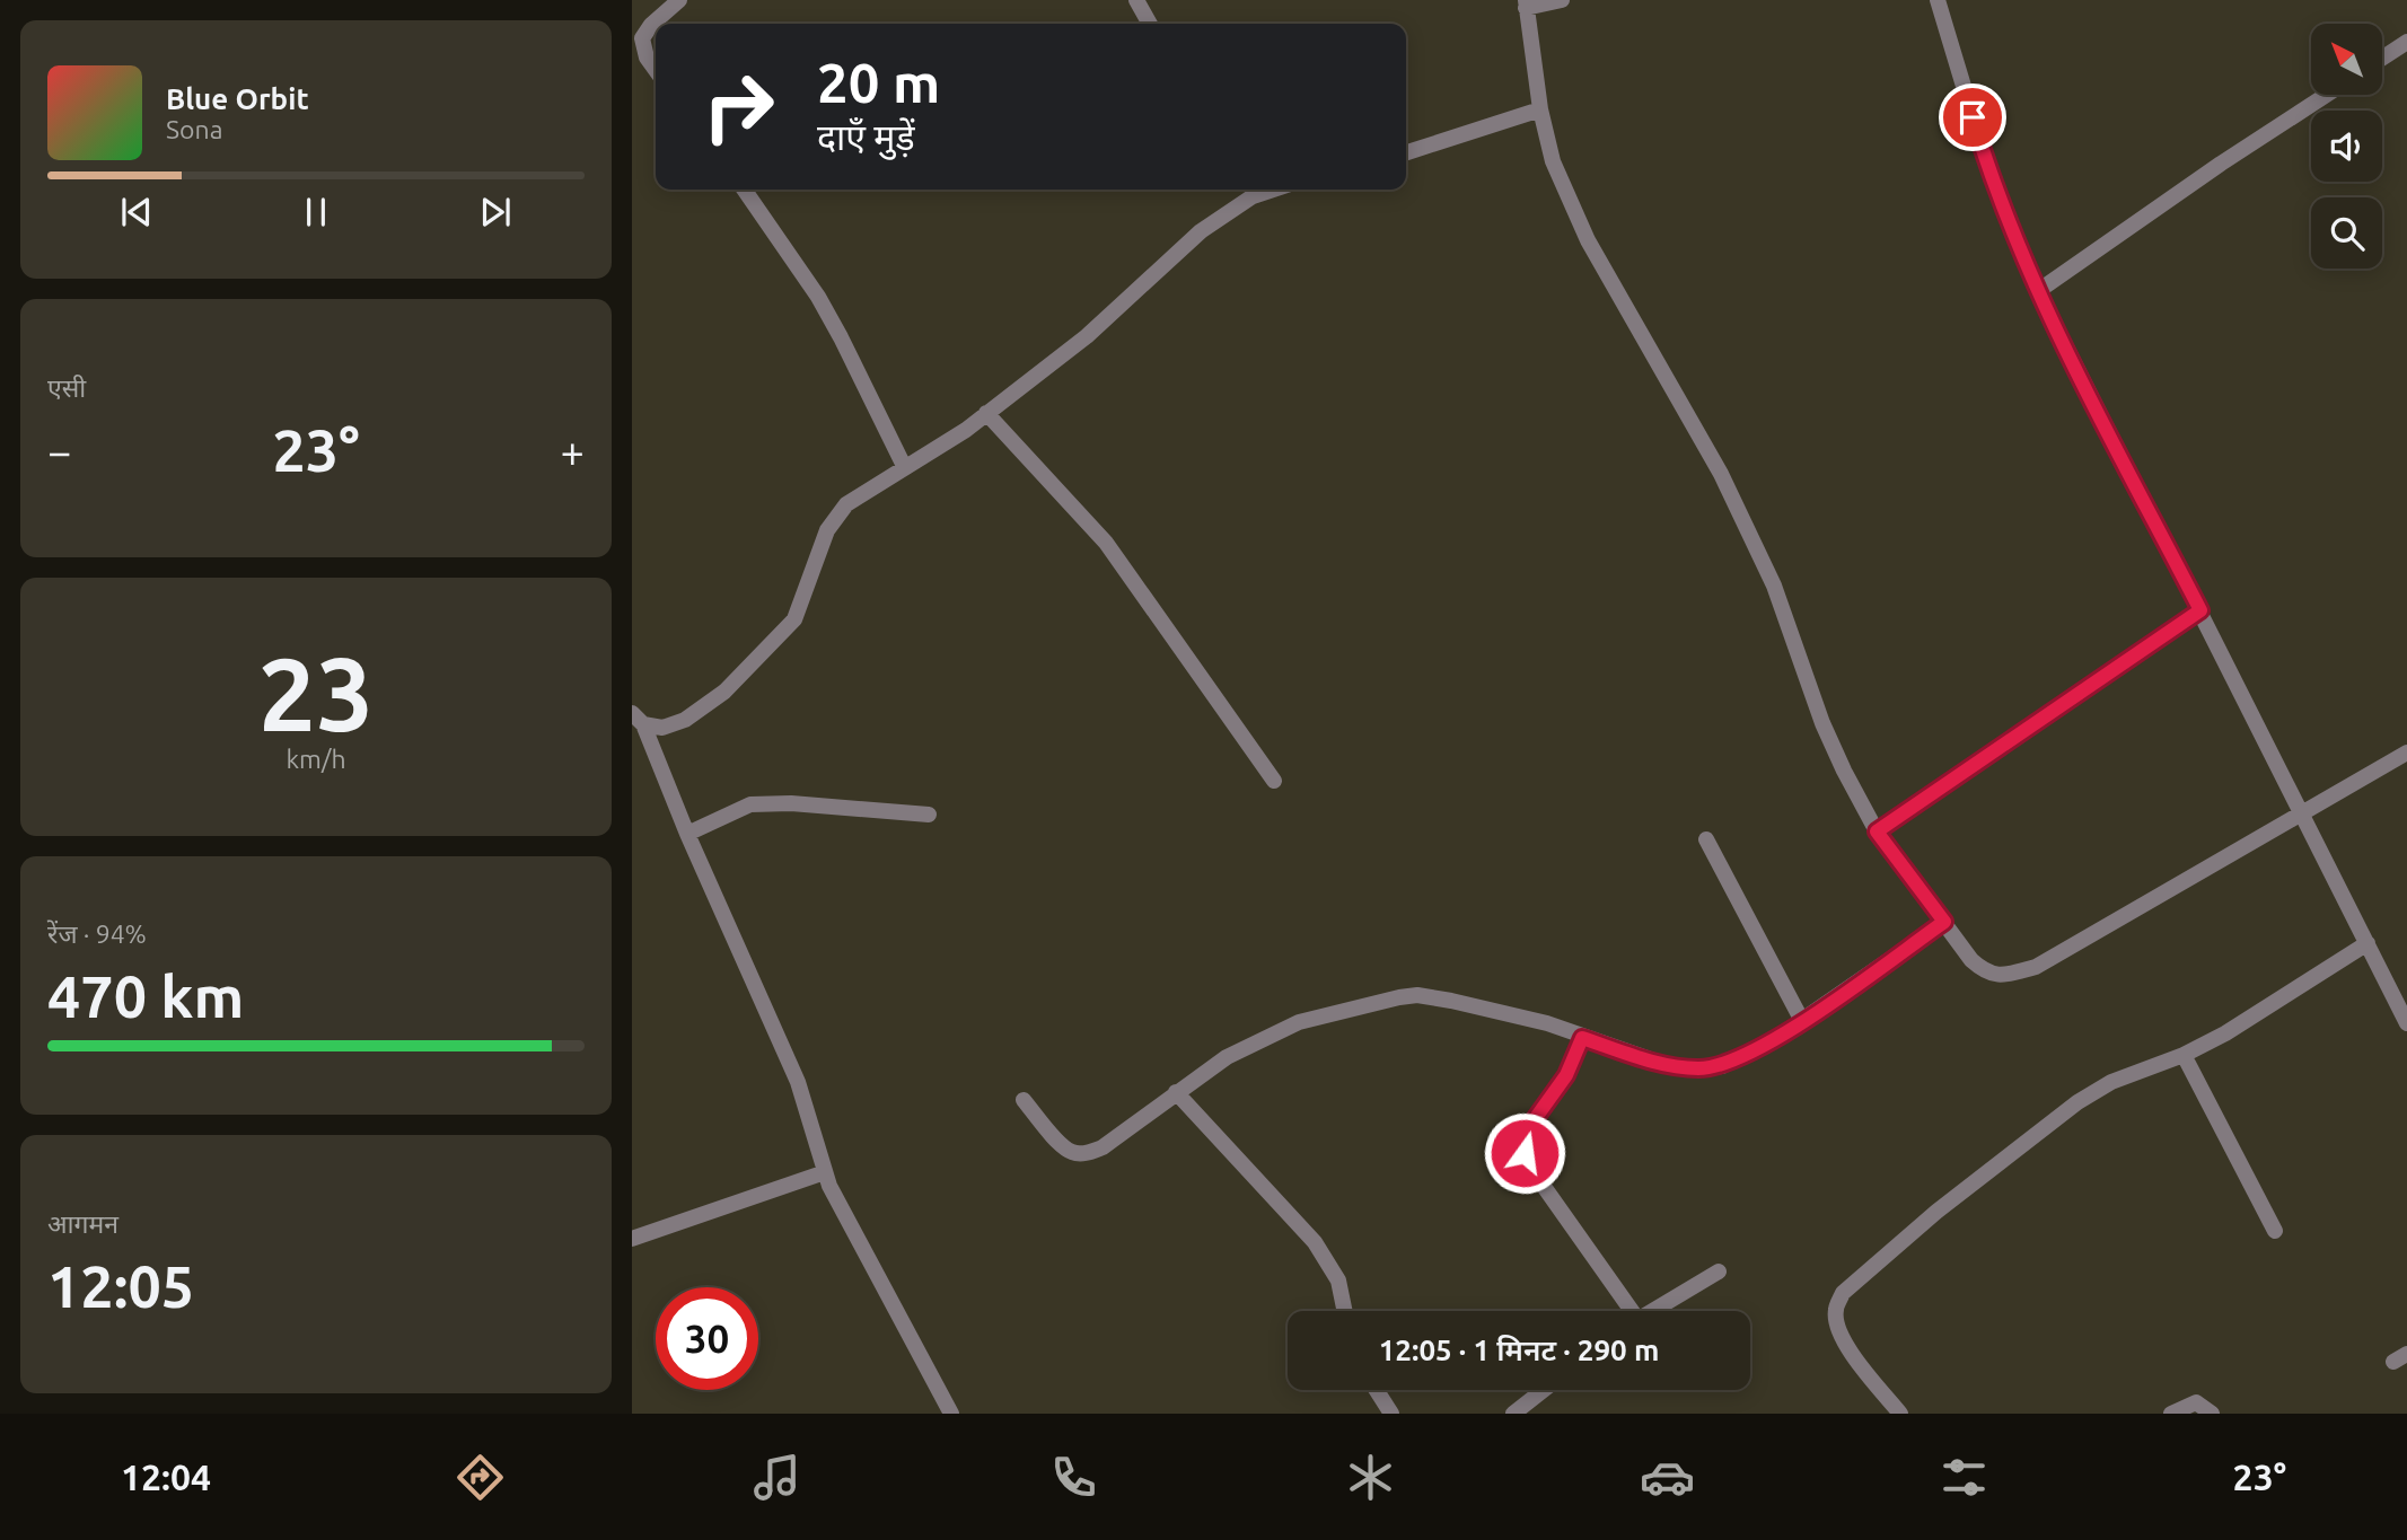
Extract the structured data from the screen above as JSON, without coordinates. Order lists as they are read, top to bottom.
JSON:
{
  "north": "top left",
  "page": {
    "turn": ["20 m", "दाएँ मुड़ें"],
    "song": ["Blue Orbit", "Sona"],
    "tile": [
      "एसी",
      ["23", "km/h"],
      ["रेंज · 94%", "470 km"],
      ["आगमन", "12:05"]
    ],
    "heat": ["−", "23°", "+"],
    "limit": "30",
    "trip": "12:05 · 1 मिनट · 290 m",
    "tabs": ["12:04", "23°"]
  }
}
